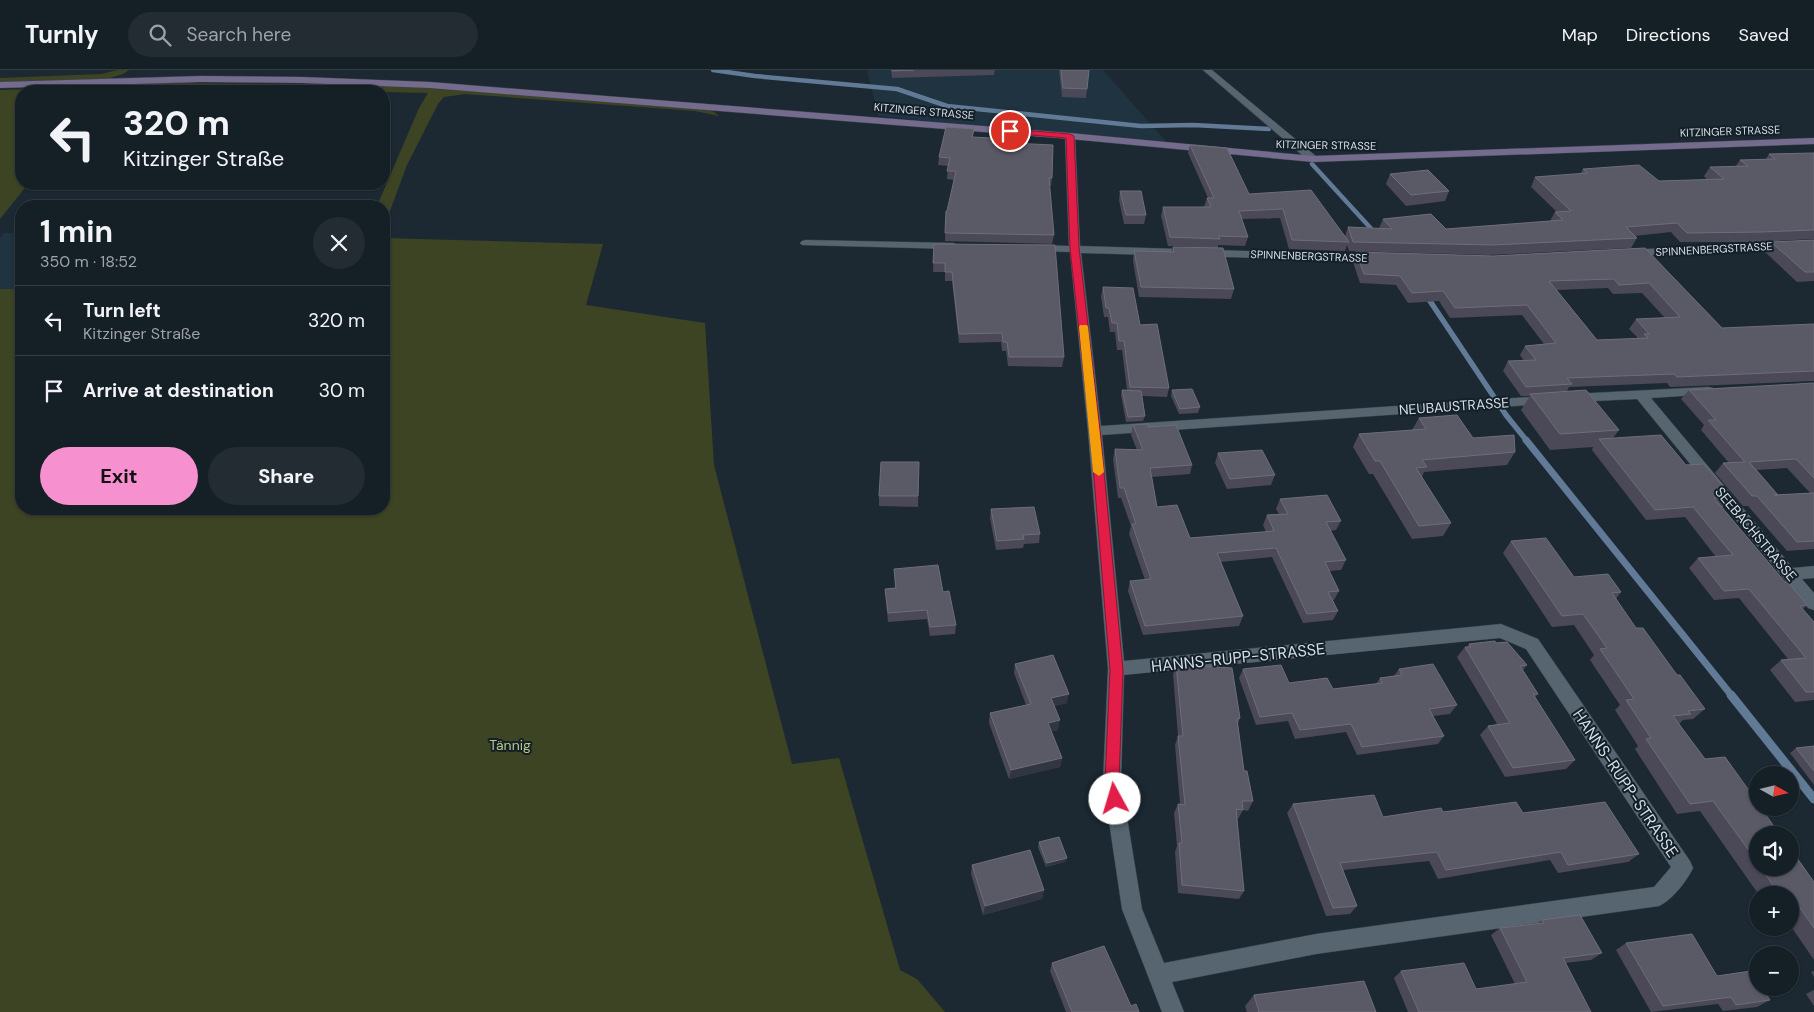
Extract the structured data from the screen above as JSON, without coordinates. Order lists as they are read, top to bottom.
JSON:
{
  "streets": {
    "street": [
      "KITZINGER STRASSE",
      "SPINNENBERGSTRASSE",
      "NEUBAUSTRASSE",
      "SEEBACHSTRASSE",
      "HANNS-RUPP-STRASSE"
    ]
  },
  "crossings": [
    ["NEUBAUSTRASSE", "SEEBACHSTRASSE"]
  ],
  "parks": ["Tännig"],
  "north": "right",
  "page": {
    "header": "Turnly",
    "search": "Search here",
    "nav": ["Map", "Directions", "Saved"],
    "turn": ["320 m", "Kitzinger Straße"],
    "heading": ["1 min", "350 m · 18:52"],
    "list": [
      {
        "name": "Turn left",
        "note": "Kitzinger Straße",
        "value": "320 m"
      },
      {
        "name": "Arrive at destination",
        "value": "30 m"
      }
    ],
    "buttons": ["Exit", "Share"],
    "map_buttons": ["+", "−"]
  }
}
